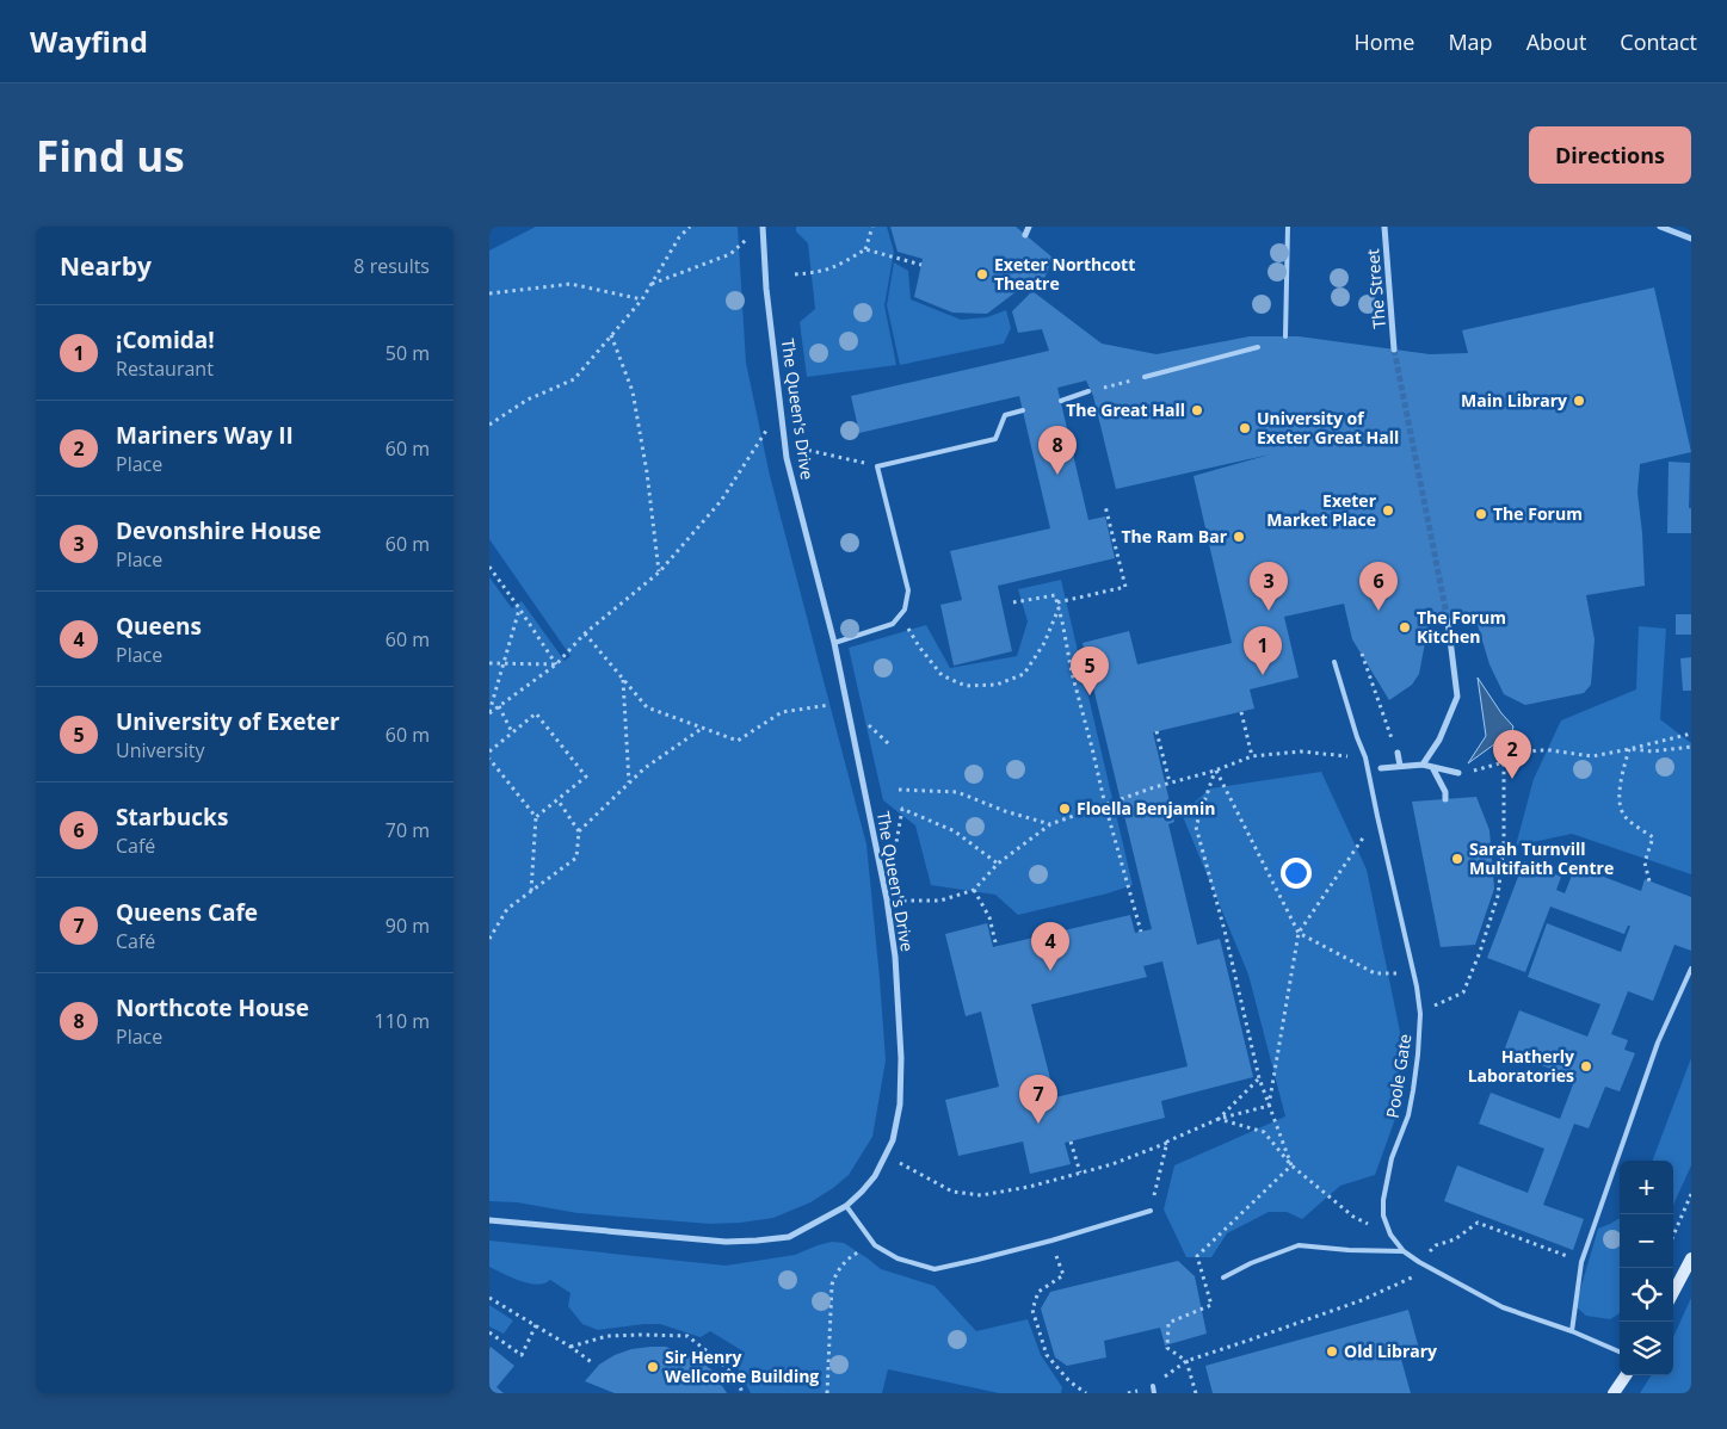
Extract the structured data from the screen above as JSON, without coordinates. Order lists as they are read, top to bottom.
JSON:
{
  "streets": {
    "street": ["The Street", "The Queen's Drive"],
    "lane": ["Poole Gate"]
  },
  "places": [
    "Exeter Northcott Theatre",
    "Main Library",
    "The Great Hall",
    "University of Exeter Great Hall",
    "Exeter Market Place",
    "The Forum",
    "The Ram Bar",
    "The Forum Kitchen",
    "Floella Benjamin",
    "Sarah Turnvill Multifaith Centre",
    "Hatherly Laboratories",
    "Old Library",
    "Sir Henry Wellcome Building"
  ],
  "page": {
    "header": "Wayfind",
    "nav": [
      "Home",
      "Map",
      "About",
      "Contact"
    ],
    "buttons": "Directions",
    "title": "Find us",
    "heading": ["Nearby", "8 results"],
    "list": [
      {
        "mark": "1",
        "name": "¡Comida!",
        "note": "Restaurant",
        "value": "50 m"
      },
      {
        "mark": "2",
        "name": "Mariners Way II",
        "note": "Place",
        "value": "60 m"
      },
      {
        "mark": "3",
        "name": "Devonshire House",
        "note": "Place",
        "value": "60 m"
      },
      {
        "mark": "4",
        "name": "Queens",
        "note": "Place",
        "value": "60 m"
      },
      {
        "mark": "5",
        "name": "University of Exeter",
        "note": "University",
        "value": "60 m"
      },
      {
        "mark": "6",
        "name": "Starbucks",
        "note": "Café",
        "value": "70 m"
      },
      {
        "mark": "7",
        "name": "Queens Cafe",
        "note": "Café",
        "value": "90 m"
      },
      {
        "mark": "8",
        "name": "Northcote House",
        "note": "Place",
        "value": "110 m"
      }
    ],
    "pins": [
      "8",
      "3",
      "6",
      "1",
      "5",
      "2",
      "4",
      "7"
    ],
    "map_buttons": ["+", "−"]
  }
}
